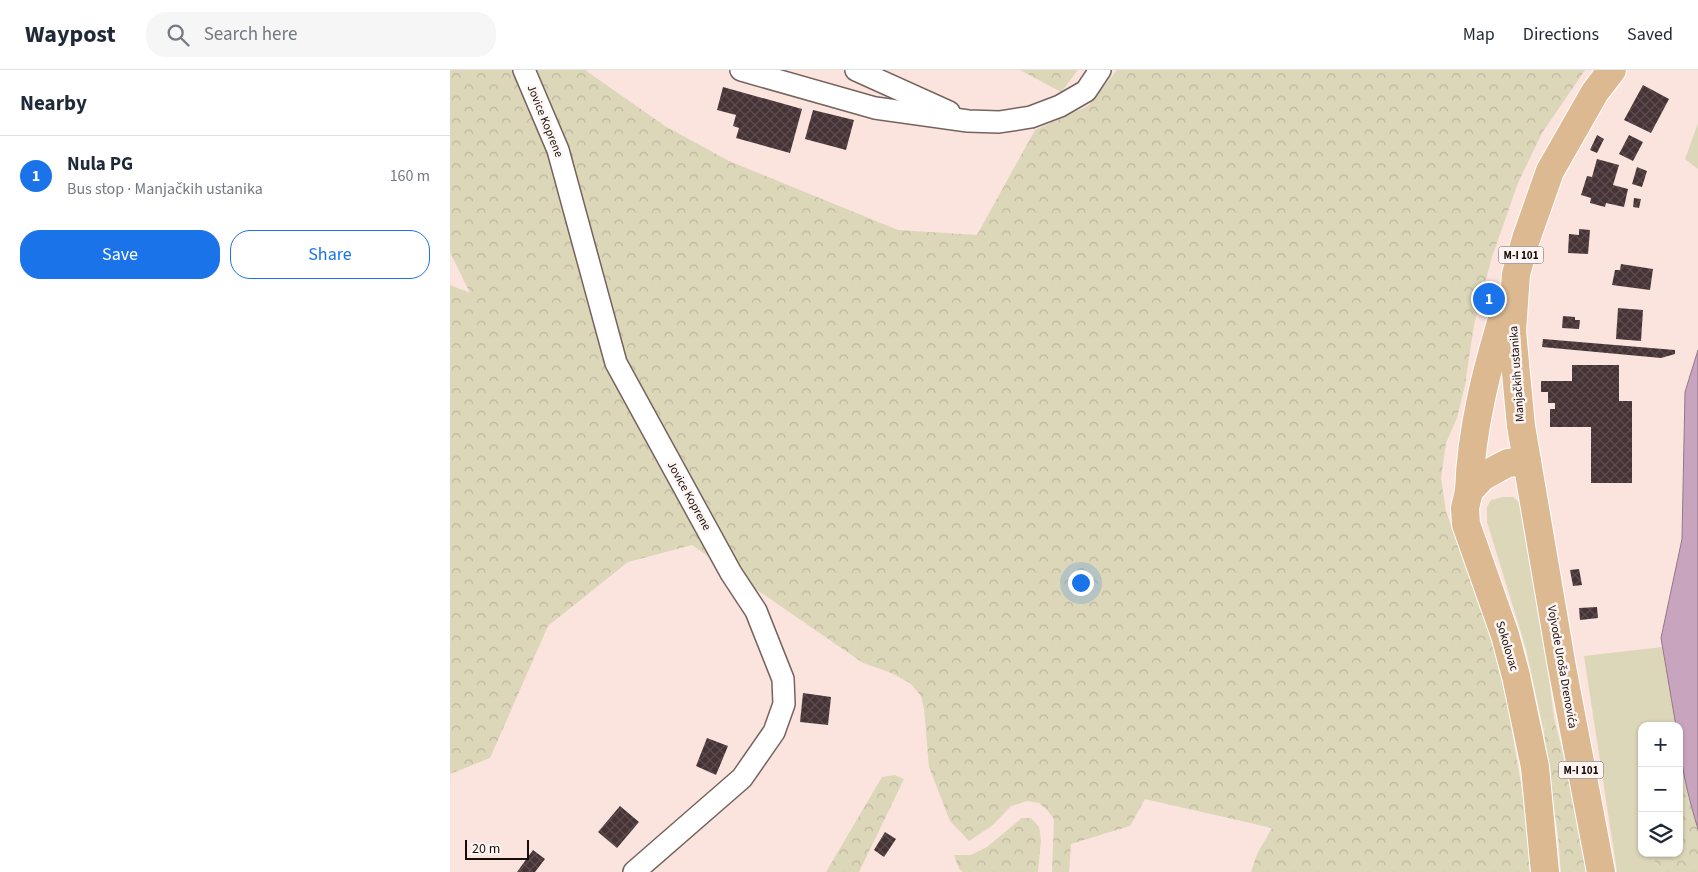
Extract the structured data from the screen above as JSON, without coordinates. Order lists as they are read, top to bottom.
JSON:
{
  "streets": {
    "main road": [
      "M-I 101",
      "Manjačkih ustanika",
      "Sokolovac",
      "Vojvode Uroša Drenovića"
    ],
    "street": ["Jovice Koprene"]
  },
  "crossings": [
    ["Manjačkih ustanika", "Sokolovac"],
    ["Manjačkih ustanika", "Vojvode Uroša Drenovića"]
  ],
  "scale_bar": "20 m",
  "page": {
    "header": "Waypost",
    "search": "Search here",
    "nav": ["Map", "Directions", "Saved"],
    "heading": "Nearby",
    "list": [
      {
        "mark": "1",
        "name": "Nula PG",
        "note": "Bus stop · Manjačkih ustanika",
        "value": "160 m"
      }
    ],
    "buttons": ["Save", "Share"],
    "pins": "1",
    "map_buttons": ["+", "−"],
    "scale": "20 m"
  }
}
